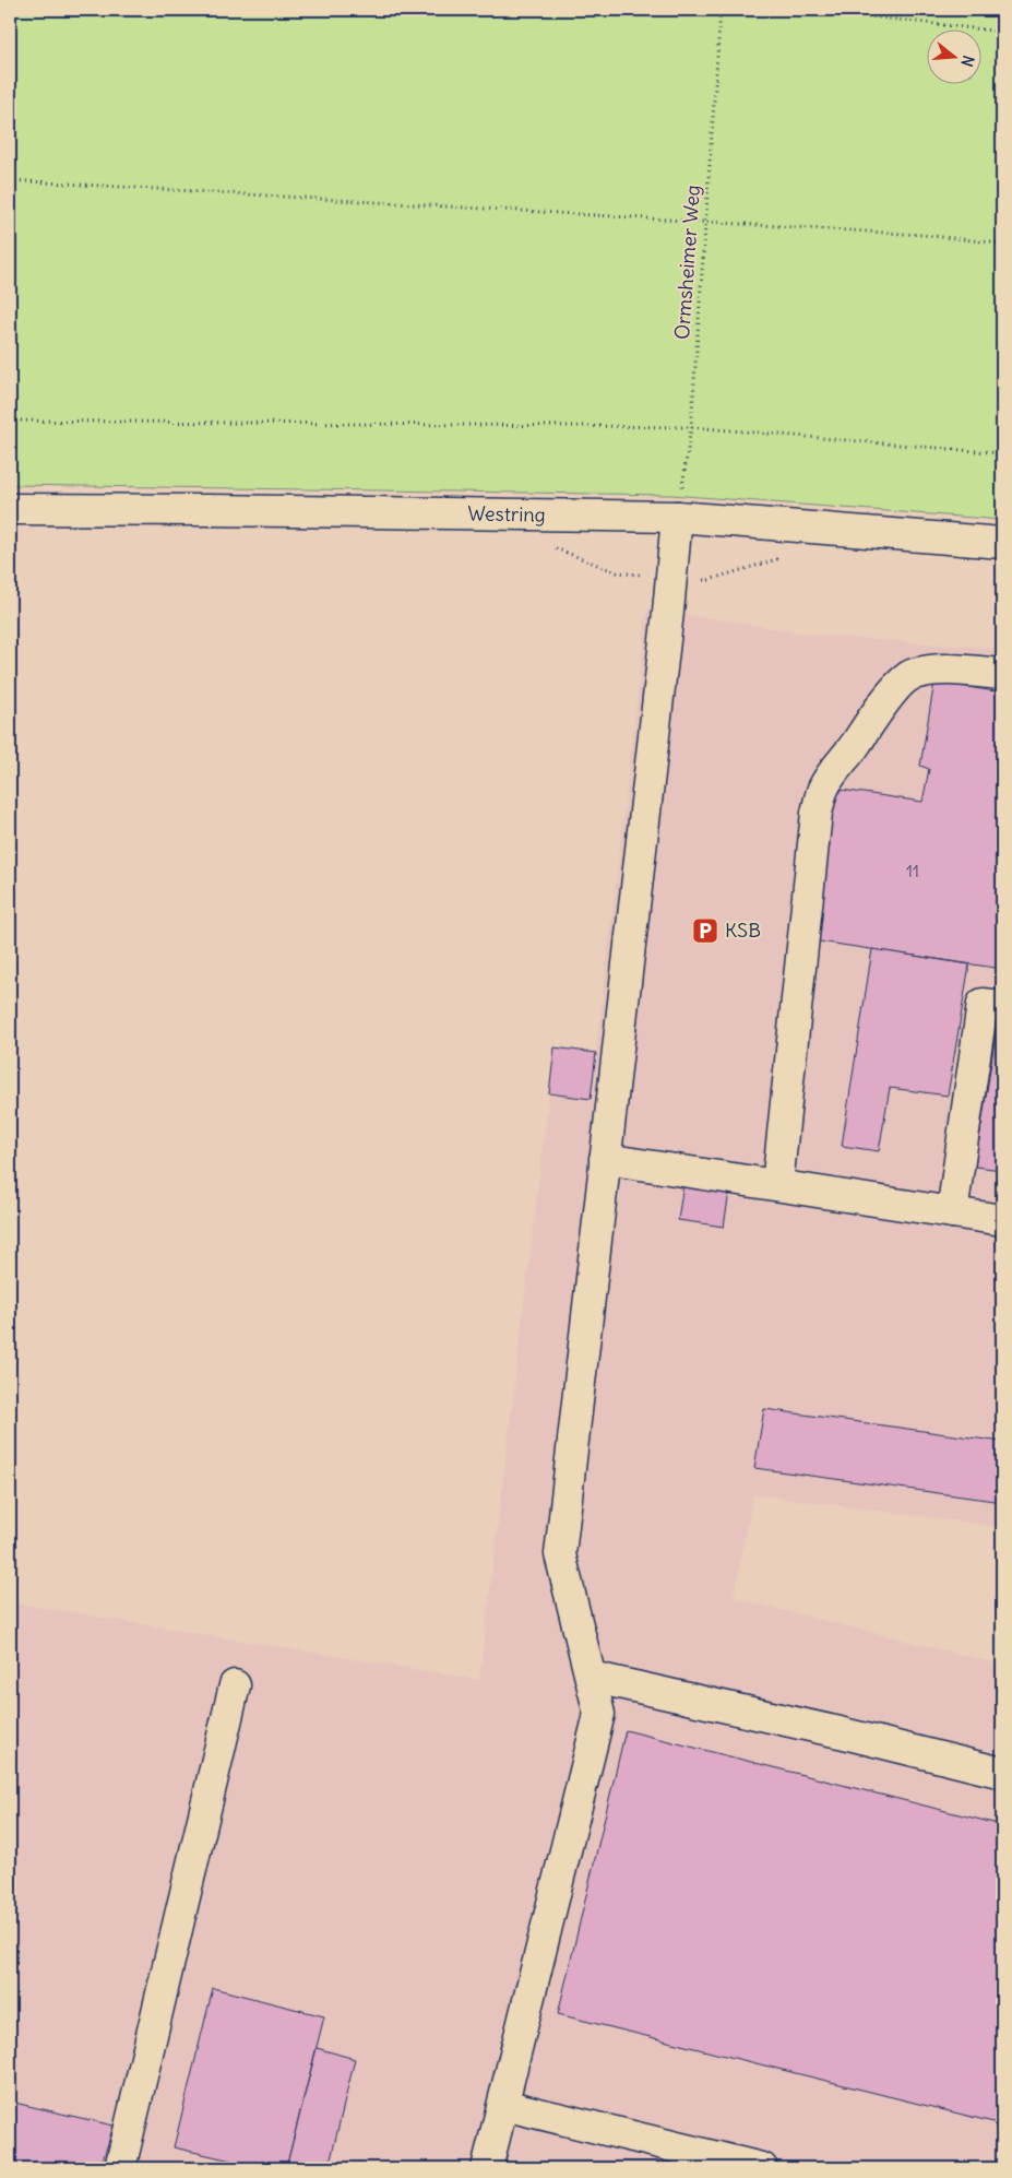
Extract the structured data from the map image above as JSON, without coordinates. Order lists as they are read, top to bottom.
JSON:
{
  "streets": {
    "street": ["Westring"],
    "path": ["Ormsheimer Weg"]
  },
  "crossings": [
    ["Ormsheimer Weg", "Westring"]
  ],
  "places": {
    "parking": ["KSB"]
  },
  "house_numbers": ["11"],
  "north": "right"
}
